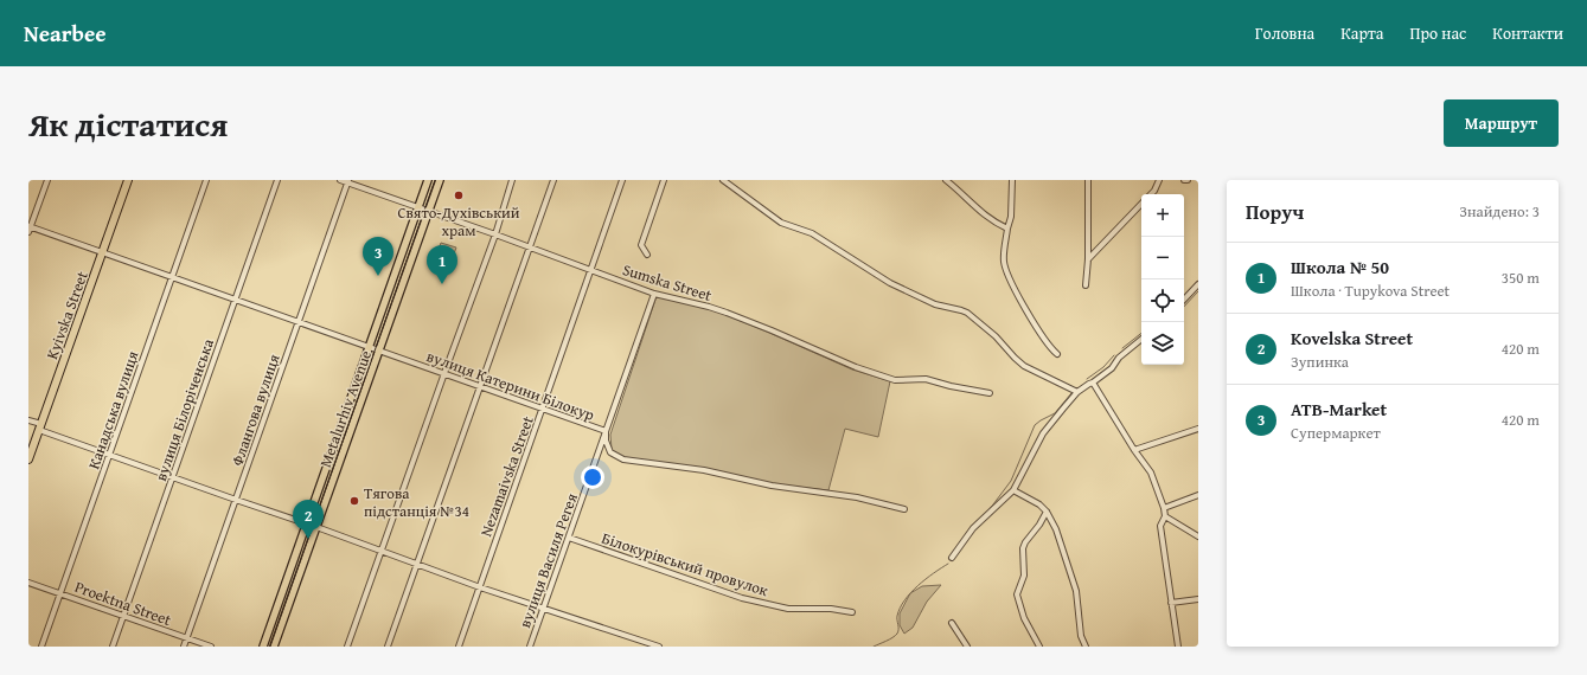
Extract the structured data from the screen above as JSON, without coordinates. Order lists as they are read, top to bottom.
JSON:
{
  "streets": {
    "highway": ["Kyivska Street"],
    "main road": ["Metalurhiv Avenue"],
    "street": [
      "Sumska Street",
      "вулиця Катерини Білокур",
      "Канадська вулиця",
      "вулиця Білоріченська",
      "Флангова вулиця",
      "Nezamaivska Street",
      "вулиця Василя Регея",
      "Білокурівський провулок",
      "Proektna Street"
    ]
  },
  "crossings": [
    ["Sumska Street", "Metalurhiv Avenue"],
    ["Sumska Street", "Флангова вулиця"],
    ["Sumska Street", "Nezamaivska Street"],
    ["Sumska Street", "вулиця Василя Регея"],
    ["Kyivska Street", "вулиця Катерини Білокур"],
    ["вулиця Катерини Білокур", "Metalurhiv Avenue"],
    ["вулиця Катерини Білокур", "Канадська вулиця"],
    ["вулиця Катерини Білокур", "вулиця Білоріченська"],
    ["вулиця Катерини Білокур", "Флангова вулиця"],
    ["вулиця Катерини Білокур", "Nezamaivska Street"],
    ["вулиця Катерини Білокур", "вулиця Василя Регея"],
    ["Канадська вулиця", "Proektna Street"],
    ["вулиця Білоріченська", "Proektna Street"],
    ["Флангова вулиця", "Proektna Street"],
    ["вулиця Василя Регея", "Білокурівський провулок"]
  ],
  "places": ["Свято-Духівський храм", "Тягова пiдстанцiя №34"],
  "page": {
    "header": "Nearbee",
    "nav": [
      "Головна",
      "Карта",
      "Про нас",
      "Контакти"
    ],
    "title": "Як дістатися",
    "buttons": "Маршрут",
    "heading": ["Поруч", "Знайдено: 3"],
    "map_buttons": ["+", "−"],
    "pins": ["3", "1", "2"],
    "list": [
      {
        "mark": "1",
        "name": "Школа № 50",
        "note": "Школа · Tupykova Street",
        "value": "350 m"
      },
      {
        "mark": "2",
        "name": "Kovelska Street",
        "note": "Зупинка",
        "value": "420 m"
      },
      {
        "mark": "3",
        "name": "ATB-Market",
        "note": "Супермаркет",
        "value": "420 m"
      }
    ]
  }
}
